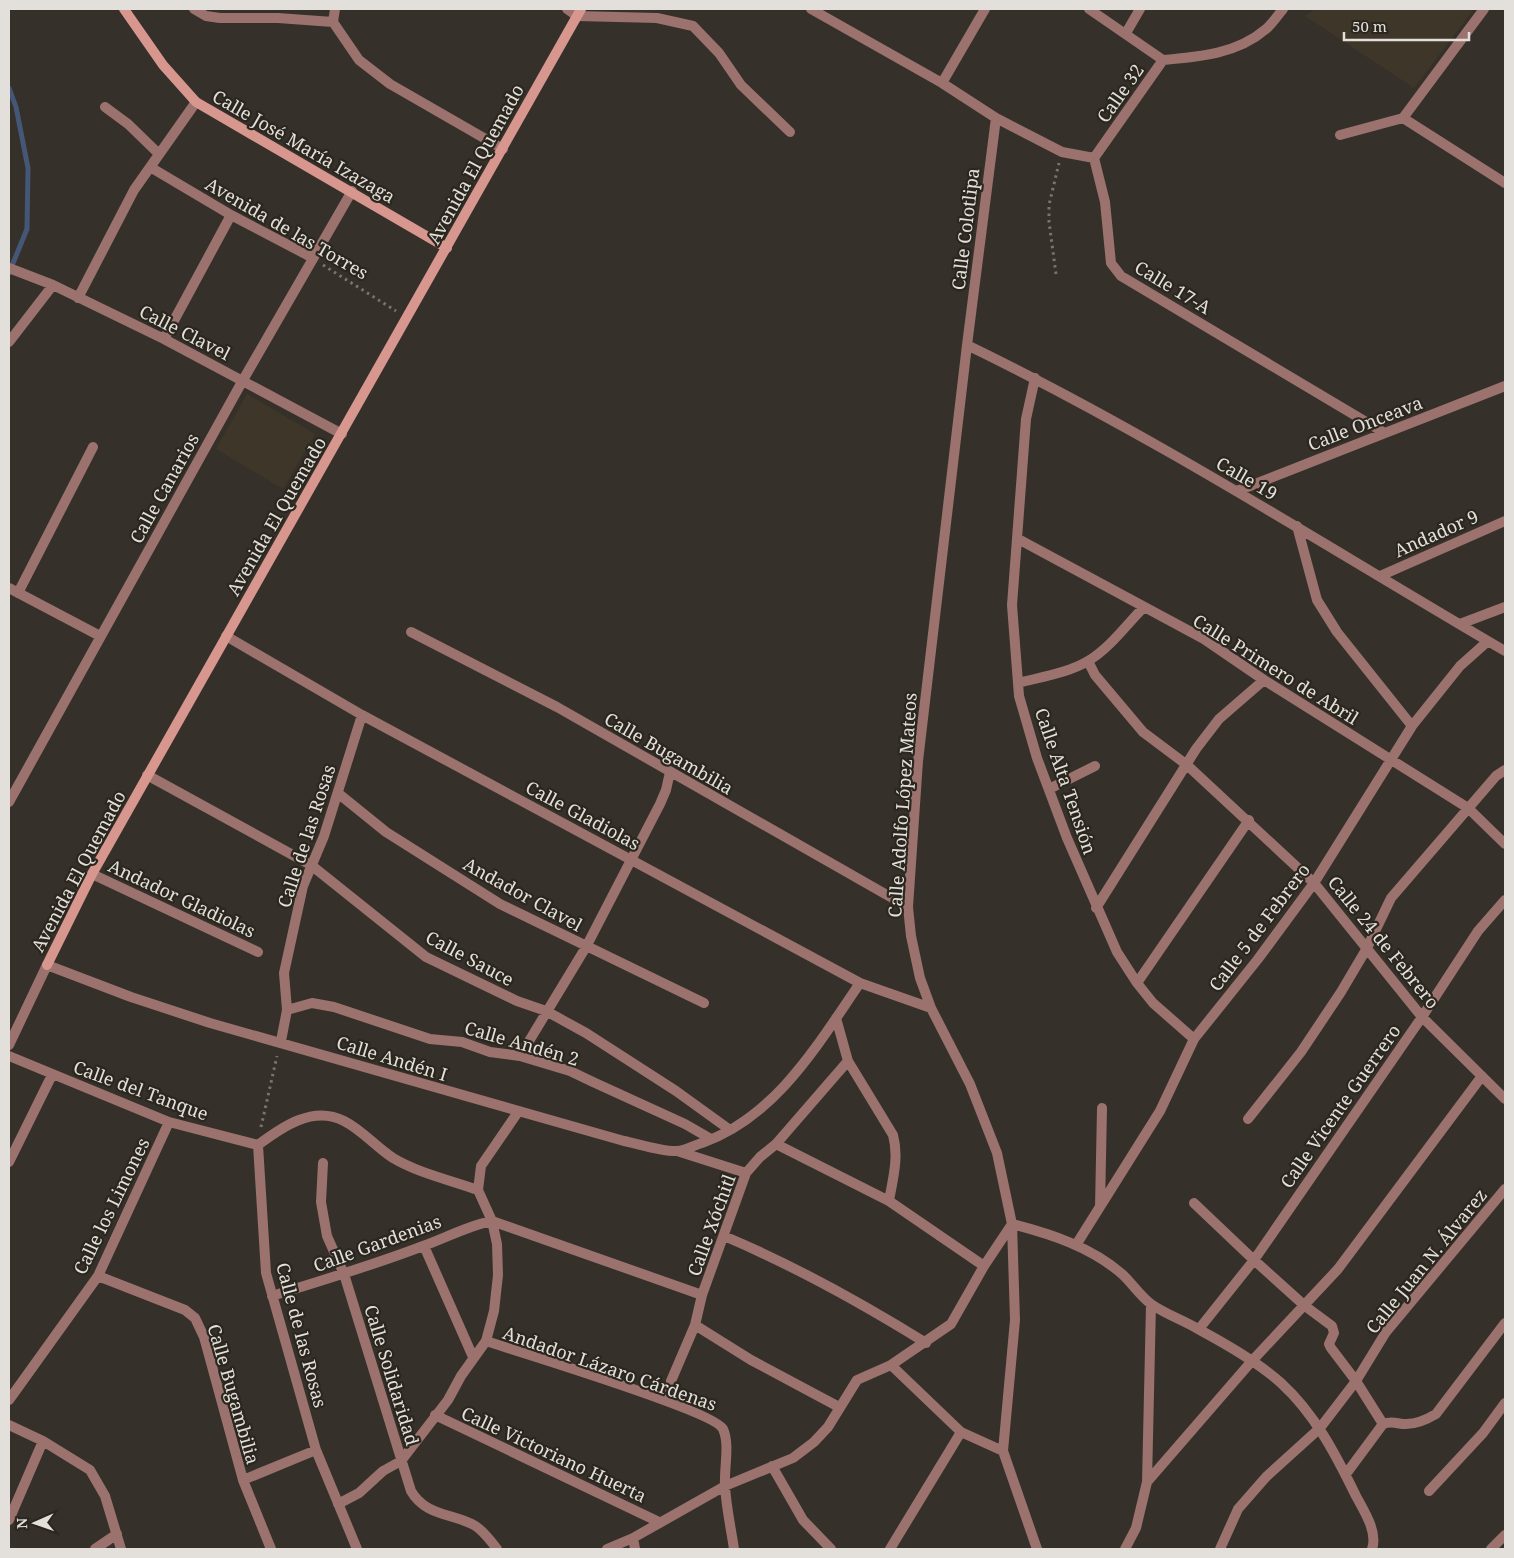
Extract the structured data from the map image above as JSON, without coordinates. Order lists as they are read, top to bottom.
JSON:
{
  "streets": {
    "main road": ["Calle José María Izazaga", "Avenida El Quemado"],
    "street": [
      "Calle 32",
      "Avenida de las Torres",
      "Calle Colotlipa",
      "Calle 17-A",
      "Calle Clavel",
      "Calle Onceava",
      "Calle 19",
      "Calle Canarios",
      "Andador 9",
      "Calle Primero de Abril",
      "Calle Bugambilia",
      "Calle Alta Tensión",
      "Calle Adolfo López Mateos",
      "Calle Gladiolas",
      "Calle de las Rosas",
      "Andador Clavel",
      "Andador Gladiolas",
      "Calle 5 de Febrero",
      "Calle 24 de Febrero",
      "Calle Sauce",
      "Calle Andén 2",
      "Calle Andén I",
      "Calle del Tanque",
      "Calle Vicente Guerrero",
      "Calle los Limones",
      "Calle Xóchitl",
      "Calle Gardenias",
      "Calle Juan N. Álvarez",
      "Andador Lázaro Cárdenas",
      "Calle Solidaridad",
      "Calle Victoriano Huerta"
    ]
  },
  "crossings": [
    ["Calle 32", "Calle 17-A"],
    ["Calle José María Izazaga", "Avenida El Quemado"],
    ["Calle José María Izazaga", "Calle Canarios"],
    ["Avenida El Quemado", "Avenida de las Torres"],
    ["Avenida El Quemado", "Calle Clavel"],
    ["Avenida El Quemado", "Calle Gladiolas"],
    ["Avenida El Quemado", "Andador Gladiolas"],
    ["Avenida El Quemado", "Calle Sauce"],
    ["Avenida El Quemado", "Calle Andén I"],
    ["Avenida de las Torres", "Calle Canarios"],
    ["Calle Colotlipa", "Calle 19"],
    ["Calle Colotlipa", "Calle Adolfo López Mateos"],
    ["Calle 17-A", "Calle Onceava"],
    ["Calle Clavel", "Calle Canarios"],
    ["Calle Onceava", "Calle 19"],
    ["Calle 19", "Andador 9"],
    ["Calle 19", "Calle Alta Tensión"],
    ["Calle 19", "Calle Adolfo López Mateos"],
    ["Calle 19", "Calle 5 de Febrero"],
    ["Calle Primero de Abril", "Calle Alta Tensión"],
    ["Calle Primero de Abril", "Calle 5 de Febrero"],
    ["Calle Bugambilia", "Calle Adolfo López Mateos"],
    ["Calle Bugambilia", "Calle los Limones"],
    ["Calle Alta Tensión", "Calle 5 de Febrero"],
    ["Calle Adolfo López Mateos", "Calle Gladiolas"],
    ["Calle Gladiolas", "Calle de las Rosas"],
    ["Calle de las Rosas", "Andador Clavel"],
    ["Calle de las Rosas", "Calle Sauce"],
    ["Calle de las Rosas", "Calle Andén 2"],
    ["Calle de las Rosas", "Calle Andén I"],
    ["Calle de las Rosas", "Calle del Tanque"],
    ["Calle de las Rosas", "Calle Gardenias"],
    ["Calle 5 de Febrero", "Calle 24 de Febrero"],
    ["Calle 24 de Febrero", "Calle Vicente Guerrero"],
    ["Calle Andén I", "Calle Xóchitl"],
    ["Calle del Tanque", "Calle los Limones"],
    ["Calle Xóchitl", "Andador Lázaro Cárdenas"],
    ["Calle Gardenias", "Calle Solidaridad"]
  ],
  "scale_bar": "50 m",
  "north": "left"
}
